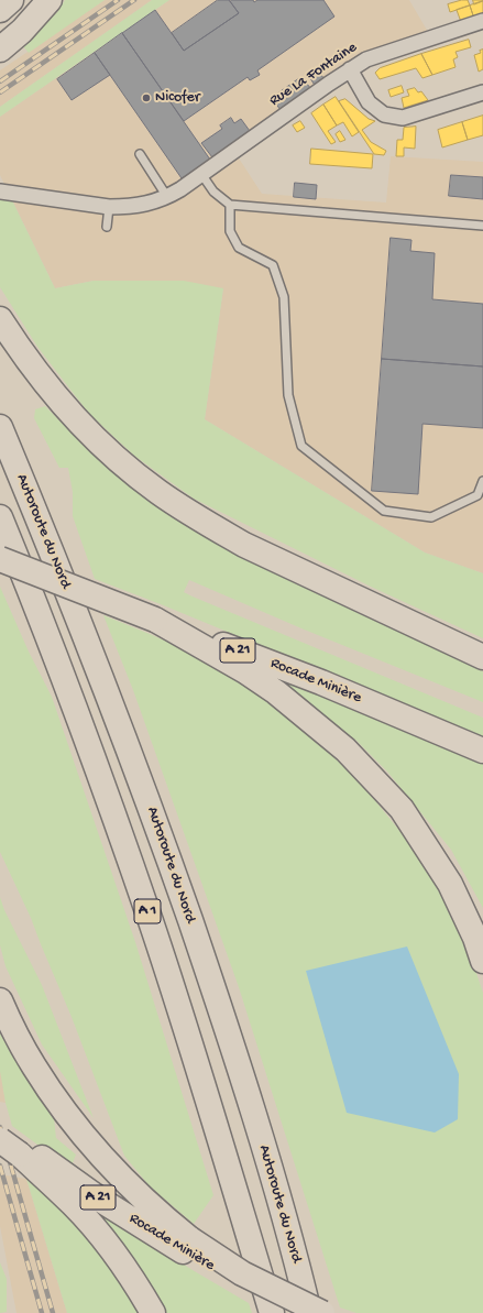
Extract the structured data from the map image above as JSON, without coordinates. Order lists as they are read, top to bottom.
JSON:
{
  "streets": {
    "highway": [
      "Autoroute du Nord",
      "A 21",
      "Rocade Minière",
      "A 1"
    ],
    "street": ["Rue La Fontaine"]
  },
  "crossings": [
    ["Autoroute du Nord", "Rocade Minière"]
  ],
  "places": ["Nicofer"]
}
